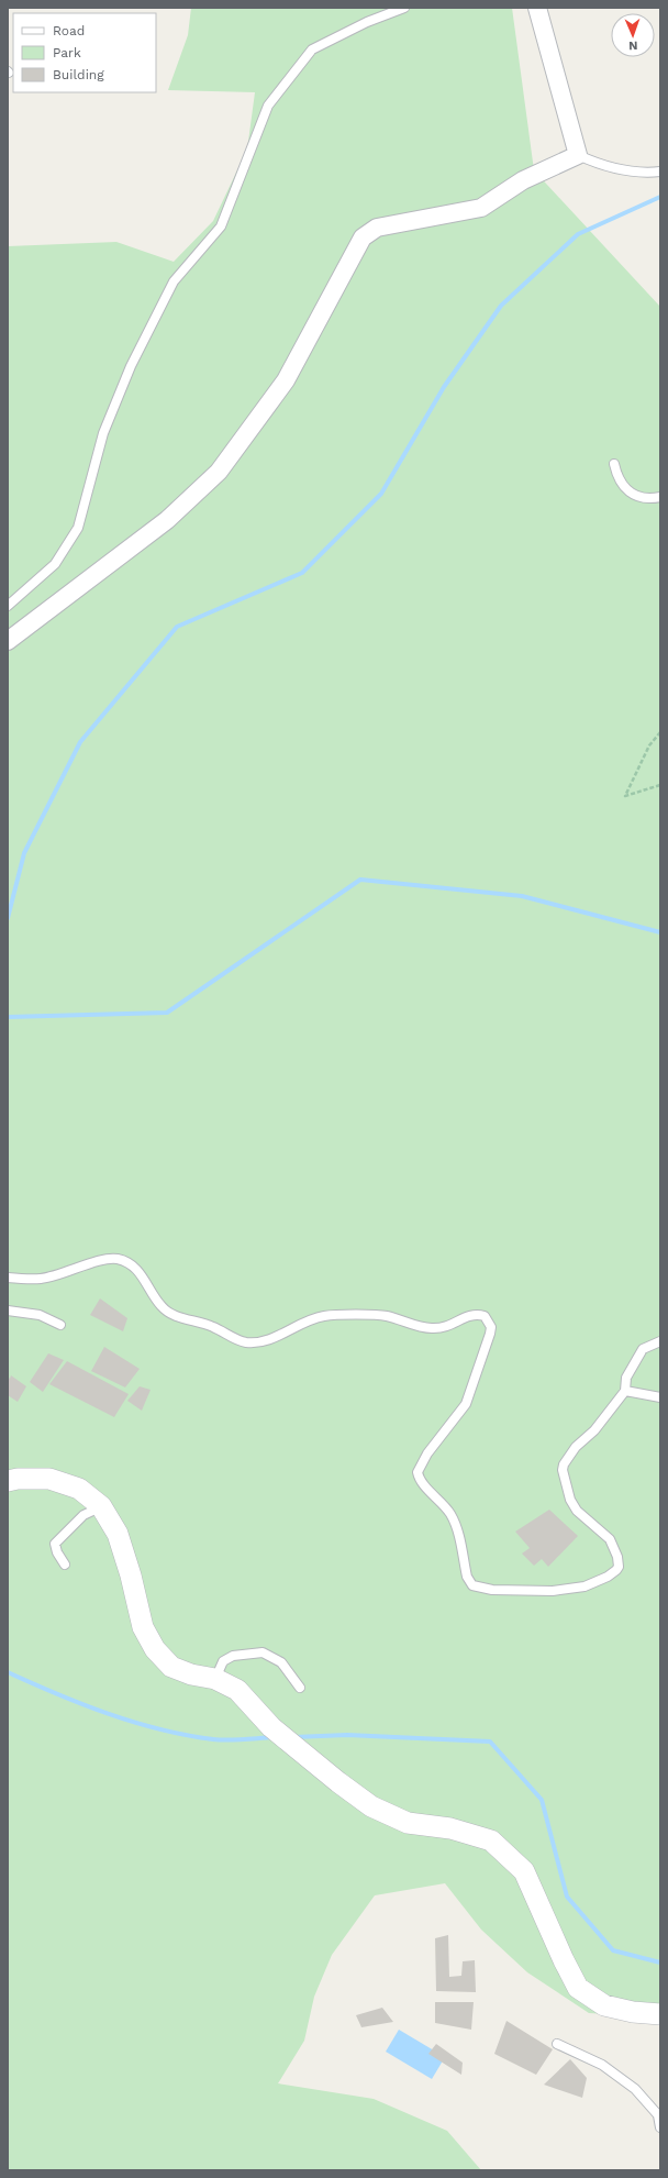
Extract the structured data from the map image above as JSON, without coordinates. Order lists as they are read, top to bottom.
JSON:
{
  "legend": ["Road", "Park", "Building"],
  "north": "bottom"
}
